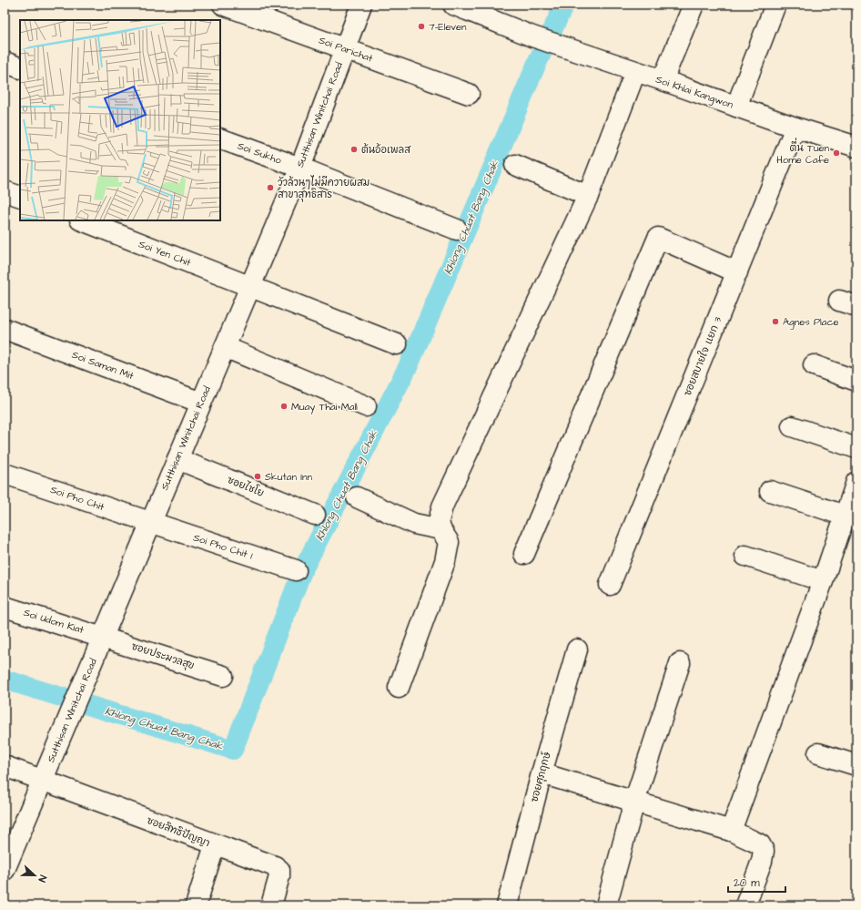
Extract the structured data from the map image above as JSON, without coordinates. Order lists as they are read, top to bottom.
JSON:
{
  "streets": {
    "street": [
      "Soi Parichat",
      "Soi Khlai Kangwon",
      "Sutthisan Winitchai Road",
      "Soi Sukho",
      "Soi Yen Chit",
      "ซอยสบายใจ แยก 3",
      "Soi Saman Mit",
      "ซอยไชโย",
      "Soi Pho Chit",
      "Soi Pho Chit 1",
      "Soi Udom Kiat",
      "ซอยประมวลสุข",
      "ซอยศุภฤกษ์",
      "ซอยสิทธิปัญญา"
    ]
  },
  "crossings": [
    ["Soi Parichat", "Sutthisan Winitchai Road"],
    ["Soi Khlai Kangwon", "ซอยสบายใจ แยก 3"],
    ["Sutthisan Winitchai Road", "Soi Sukho"],
    ["Sutthisan Winitchai Road", "Soi Yen Chit"],
    ["Sutthisan Winitchai Road", "Soi Saman Mit"],
    ["Sutthisan Winitchai Road", "ซอยไชโย"],
    ["Sutthisan Winitchai Road", "Soi Pho Chit"],
    ["Sutthisan Winitchai Road", "Soi Pho Chit 1"],
    ["Sutthisan Winitchai Road", "Soi Udom Kiat"],
    ["Sutthisan Winitchai Road", "ซอยประมวลสุข"],
    ["Sutthisan Winitchai Road", "ซอยสิทธิปัญญา"],
    ["Soi Pho Chit", "Soi Pho Chit 1"],
    ["Soi Udom Kiat", "ซอยประมวลสุข"]
  ],
  "water": ["Khlong Chuat Bang Chak"],
  "places": [
    "7-Eleven",
    "ต้นอ้อเพลส",
    "ตื่น Tuen Home Cafe",
    "วัวล้วนๆไม่มีควายผสม สาขาสุทธิสาร",
    "Agnes Place",
    "Muay Thai Mall",
    "Skutan Inn"
  ],
  "scale_bar": "20 m",
  "north": "right"
}
